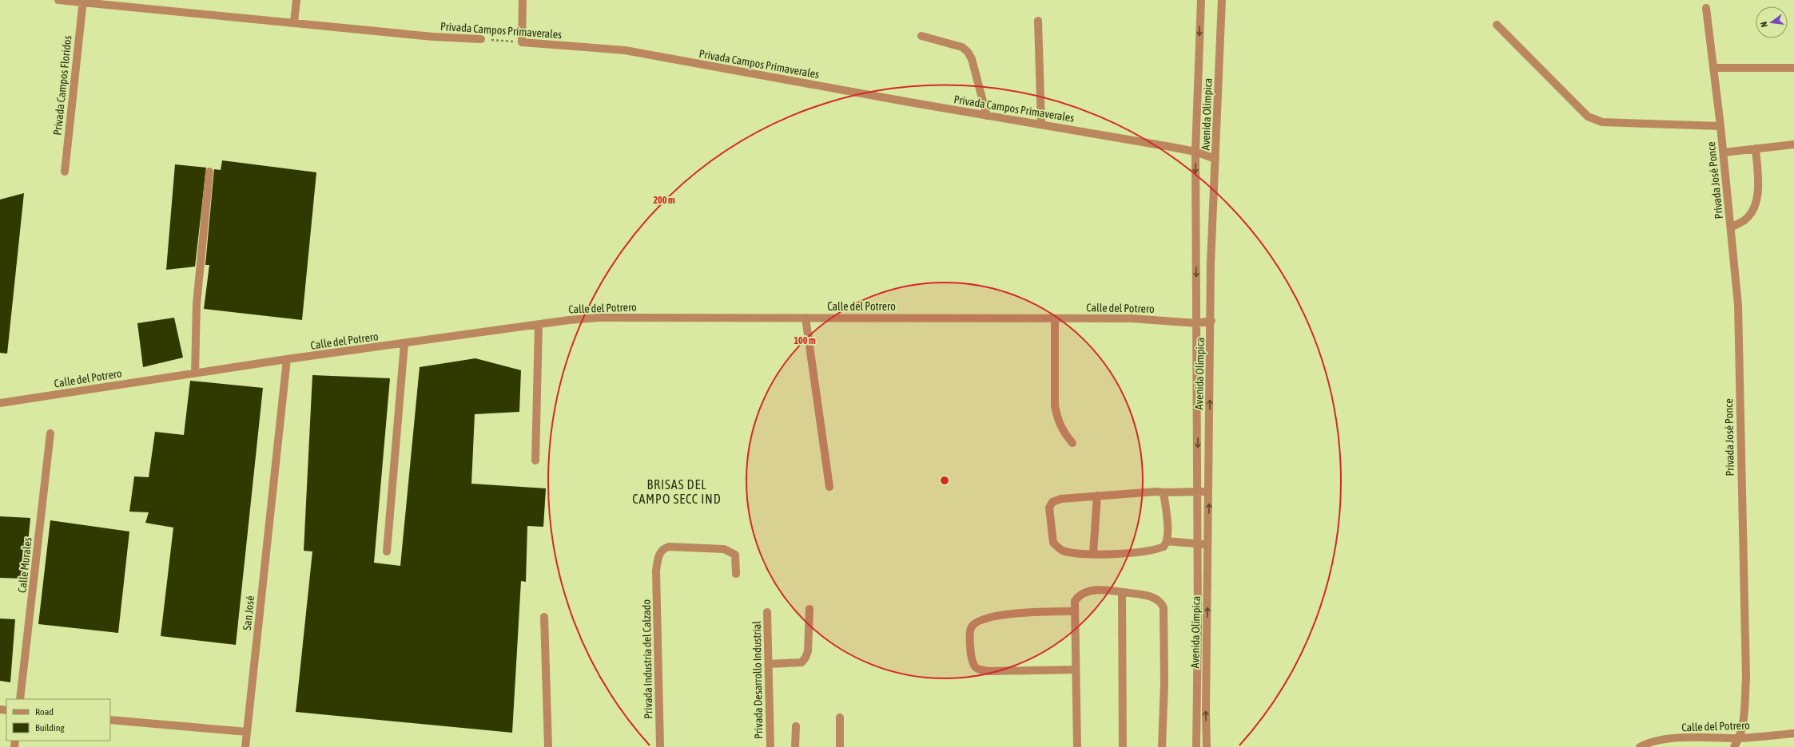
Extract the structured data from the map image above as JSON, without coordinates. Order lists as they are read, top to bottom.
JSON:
{
  "streets": {
    "street": [
      "Privada Campos Primaverales",
      "Privada Campos Floridos",
      "Avenida Olímpica",
      "Privada José Ponce",
      "Calle del Potrero",
      "Calle Murales",
      "San José",
      "Privada Industria del Calzado",
      "Privada Desarrollo Industrial"
    ]
  },
  "crossings": [
    ["Privada Campos Primaverales", "Privada Campos Floridos"],
    ["Privada Campos Primaverales", "Avenida Olímpica"],
    ["Avenida Olímpica", "Calle del Potrero"],
    ["Privada José Ponce", "Calle del Potrero"],
    ["Calle del Potrero", "San José"]
  ],
  "districts": ["BRISAS DEL CAMPO SECC IND"],
  "legend": ["Road", "Building"],
  "north": "left",
  "rings": ["200 m", "100 m"]
}
